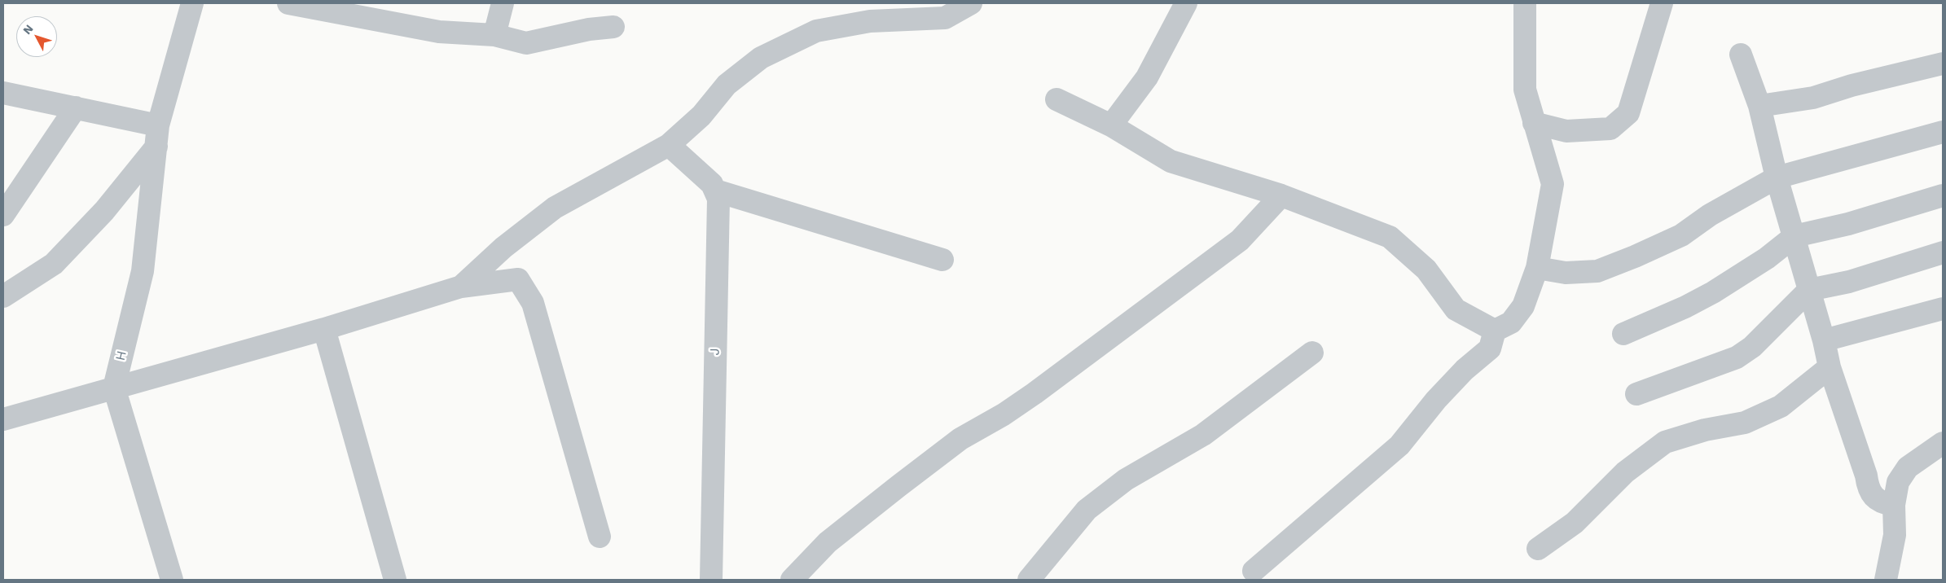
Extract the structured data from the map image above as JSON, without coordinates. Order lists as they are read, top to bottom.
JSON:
{
  "streets": {
    "street": ["J", "H"]
  },
  "north": "top left"
}
